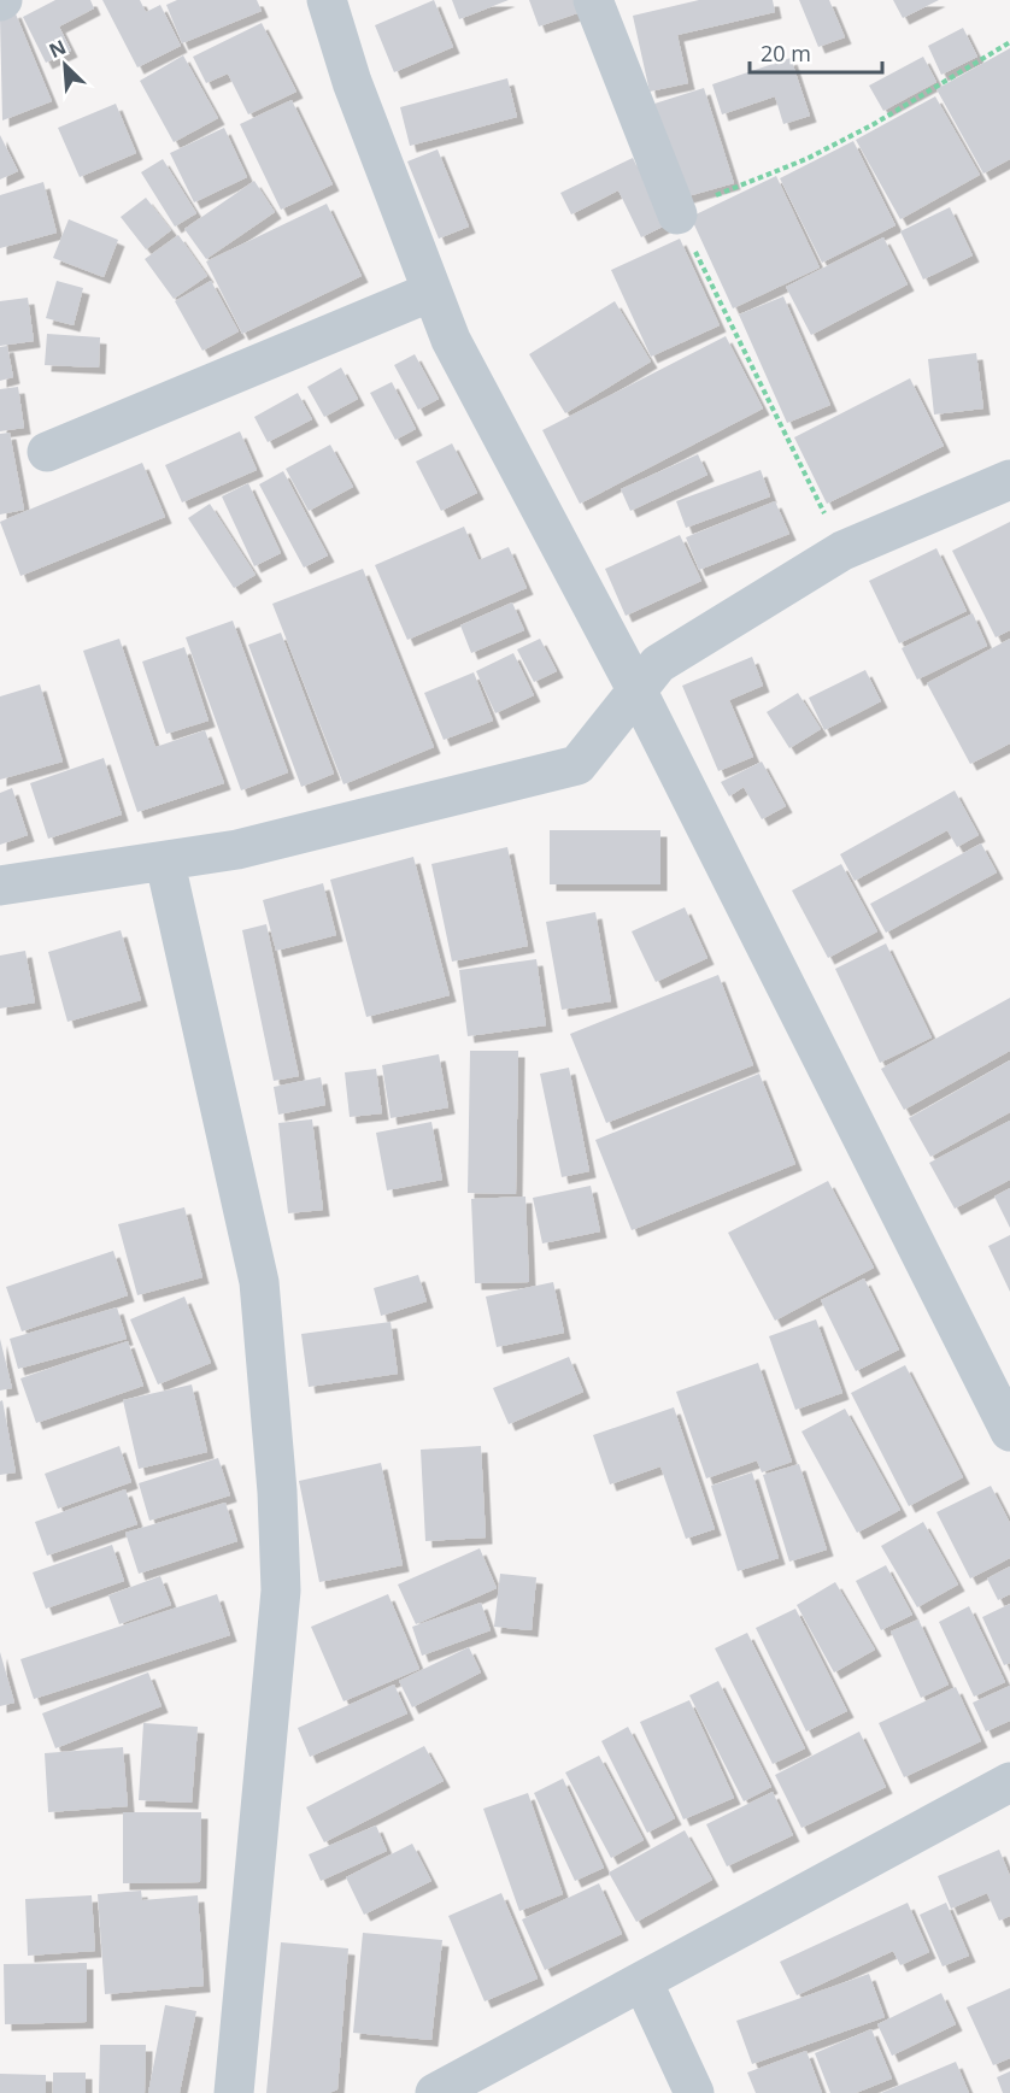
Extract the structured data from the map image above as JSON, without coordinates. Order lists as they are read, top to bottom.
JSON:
{
  "scale_bar": "20 m",
  "north": "top left"
}
